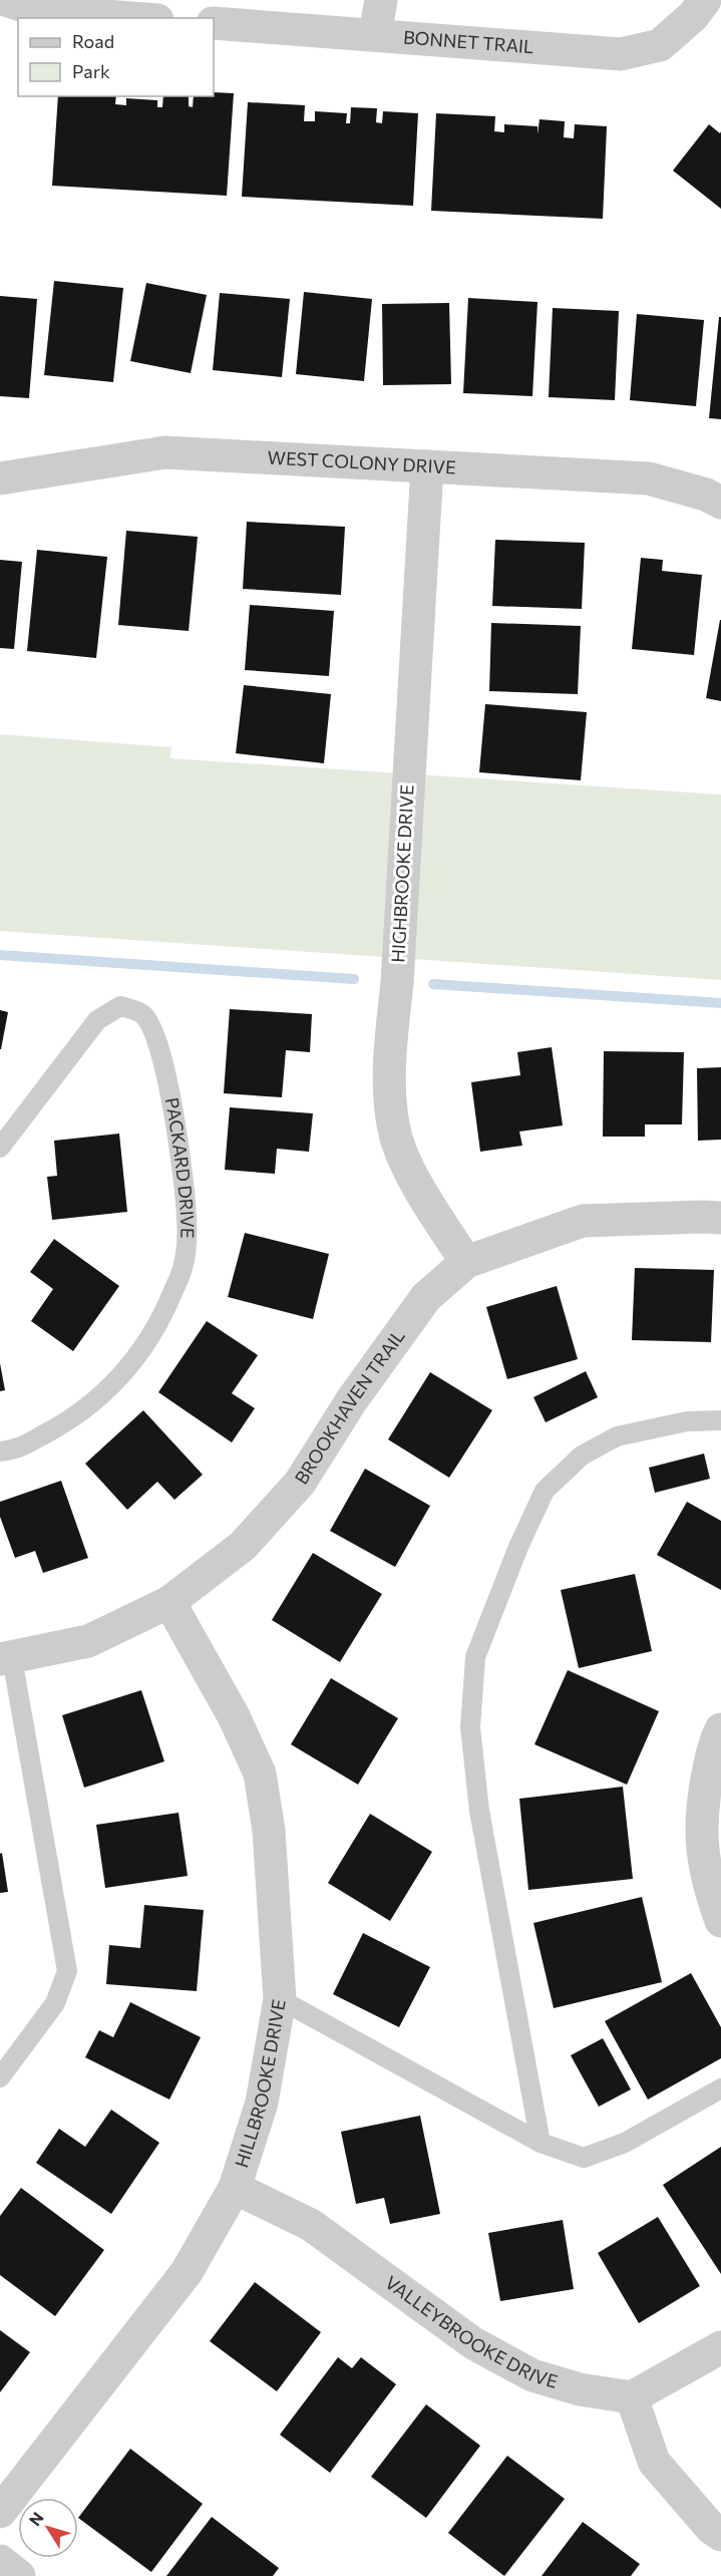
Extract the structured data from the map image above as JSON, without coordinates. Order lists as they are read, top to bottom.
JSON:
{
  "streets": {
    "street": [
      "BONNET TRAIL",
      "WEST COLONY DRIVE",
      "HIGHBROOKE DRIVE",
      "BROOKHAVEN TRAIL",
      "HILLBROOKE DRIVE",
      "VALLEYBROOKE DRIVE"
    ],
    "lane": ["PACKARD DRIVE"]
  },
  "crossings": [
    ["WEST COLONY DRIVE", "HIGHBROOKE DRIVE"],
    ["HIGHBROOKE DRIVE", "BROOKHAVEN TRAIL"],
    ["BROOKHAVEN TRAIL", "HILLBROOKE DRIVE"],
    ["HILLBROOKE DRIVE", "VALLEYBROOKE DRIVE"]
  ],
  "legend": ["Road", "Park"],
  "north": "top left"
}
